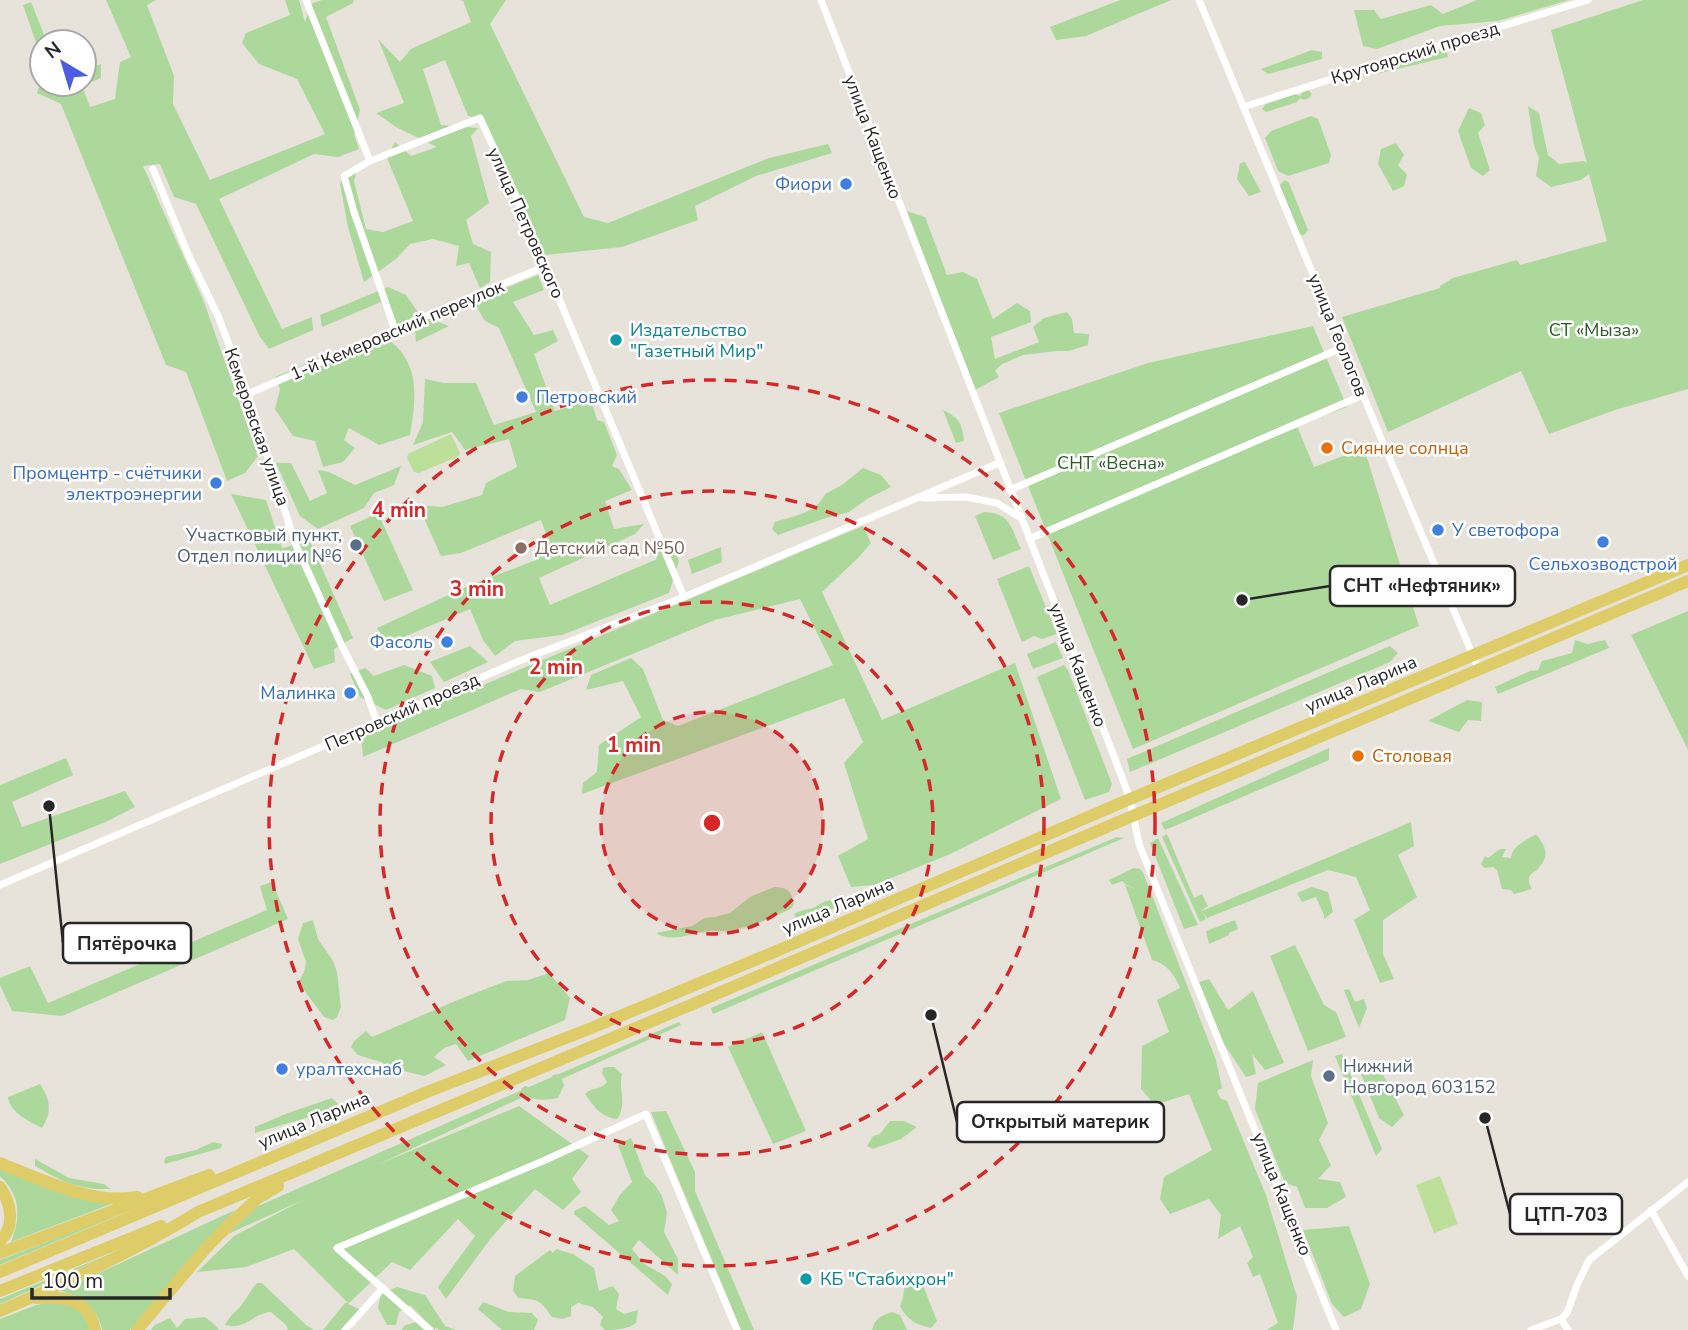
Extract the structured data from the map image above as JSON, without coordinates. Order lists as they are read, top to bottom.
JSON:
{
  "streets": {
    "main road": ["улица Ларина"],
    "street": [
      "Крутоярский проезд",
      "улица Кащенко",
      "улица Петровского",
      "1-й Кемеровский переулок",
      "улица Геологов",
      "Кемеровская улица",
      "Петровский проезд"
    ]
  },
  "crossings": [
    ["Крутоярский проезд", "улица Геологов"],
    ["улица Кащенко", "улица Ларина"],
    ["улица Кащенко", "Петровский проезд"],
    ["улица Петровского", "1-й Кемеровский переулок"],
    ["улица Петровского", "Петровский проезд"],
    ["1-й Кемеровский переулок", "Кемеровская улица"],
    ["улица Геологов", "улица Ларина"],
    ["Кемеровская улица", "Петровский проезд"]
  ],
  "parks": ["СТ «Мыза»", "СНТ «Весна»"],
  "places": [
    "Фиори",
    "Издательство \"Газетный Мир\"",
    "Петровский",
    "Сияние солнца",
    "Промцентр - счётчики электроэнергии",
    "У светофора",
    "Сельхозводстрой",
    "Участковый пункт, Отдел полиции №6",
    "Детский сад №50",
    "СНТ «Нефтяник»",
    "Фасоль",
    "Малинка",
    "Столовая",
    "Пятёрочка",
    "Открытый материк",
    "уралтехснаб",
    "Нижний Новгород 603152",
    "ЦТП-703",
    "КБ \"Стабихрон\""
  ],
  "scale_bar": "100 m",
  "north": "top left",
  "rings": [
    "4 min",
    "3 min",
    "2 min",
    "1 min"
  ]
}
